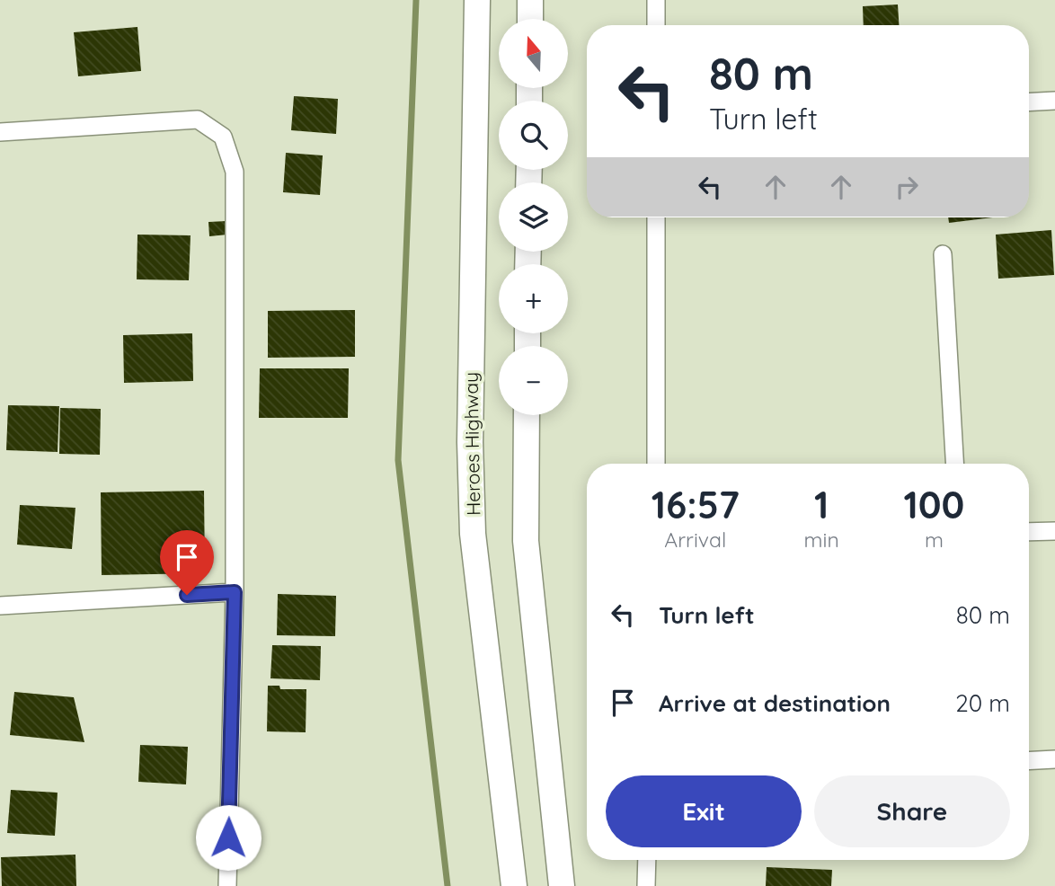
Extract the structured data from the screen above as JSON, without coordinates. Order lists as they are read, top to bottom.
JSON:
{
  "streets": {
    "main road": ["Heroes Highway"]
  },
  "north": "top",
  "page": {
    "map_buttons": ["+", "−"],
    "turn": ["80 m", "Turn left"],
    "eta": [
      "16:57",
      "Arrival",
      "1",
      "min",
      "100",
      "m"
    ],
    "list": [
      {
        "name": "Turn left",
        "value": "80 m"
      },
      {
        "name": "Arrive at destination",
        "value": "20 m"
      }
    ],
    "buttons": ["Exit", "Share"]
  }
}
